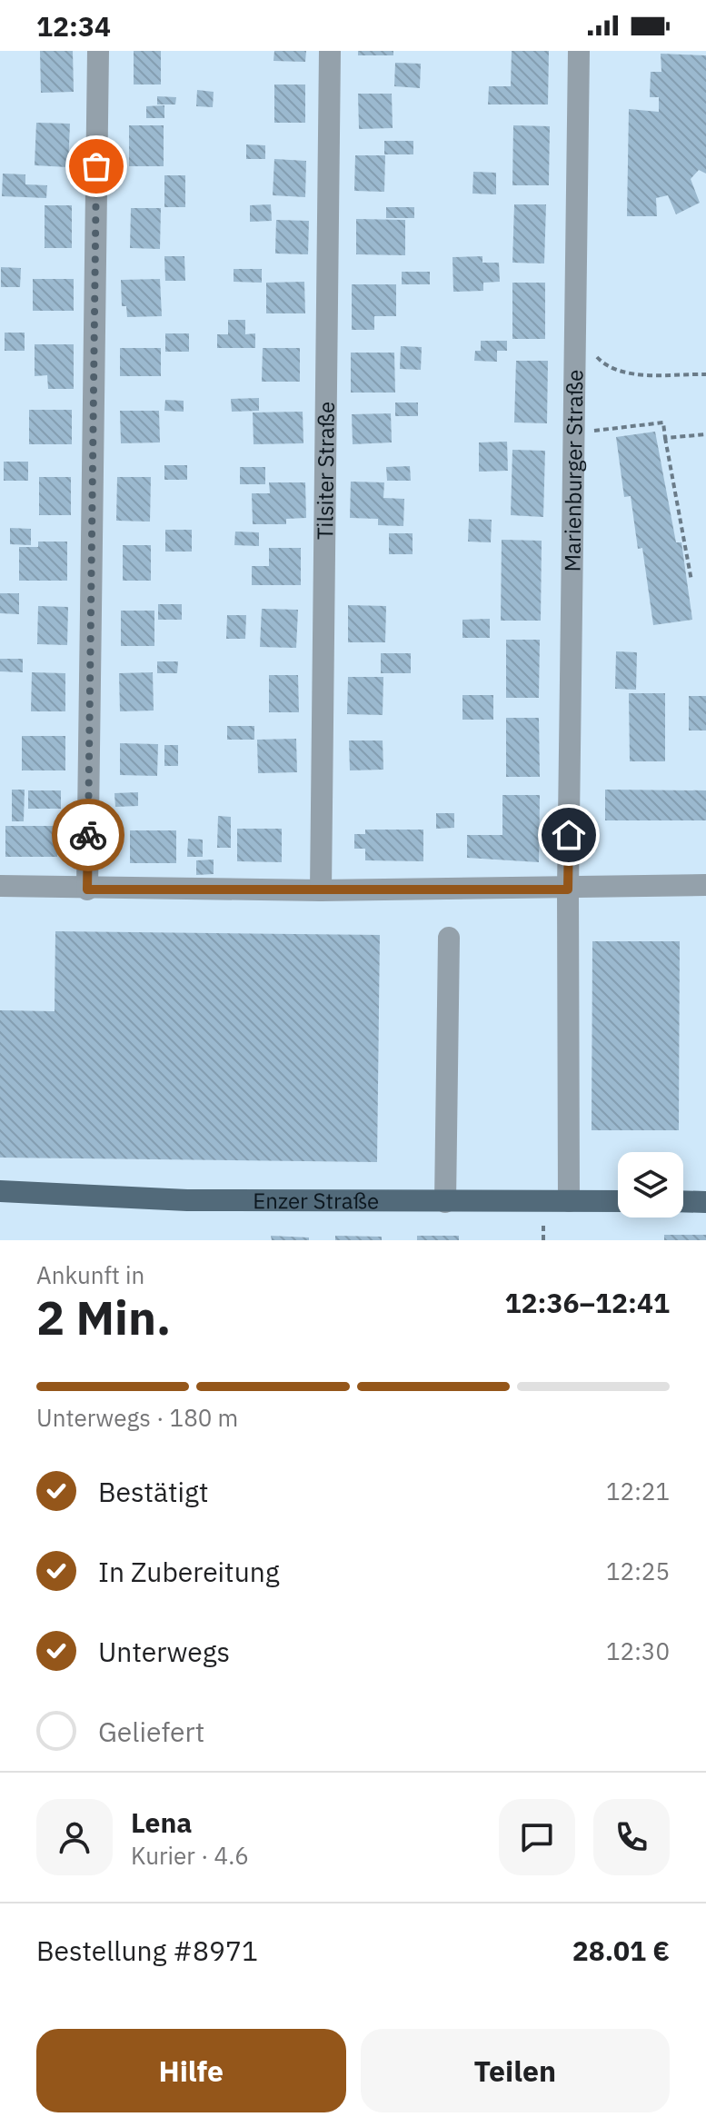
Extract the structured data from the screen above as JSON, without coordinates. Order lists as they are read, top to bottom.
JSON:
{
  "streets": {
    "main road": ["Enzer Straße"],
    "street": ["Marienburger Straße", "Tilsiter Straße"]
  },
  "crossings": [
    ["Marienburger Straße", "Enzer Straße"]
  ],
  "page": {
    "status": "12:34",
    "heading": ["2 Min.", "Ankunft in", "12:36–12:41"],
    "panel": [
      "Lena",
      "Kurier · 4.6",
      "Bestellung #8971",
      "28.01 €"
    ],
    "bar": "Unterwegs · 180 m",
    "list": [
      ["Bestätigt", "12:21"],
      ["In Zubereitung", "12:25"],
      ["Unterwegs", "12:30"],
      "Geliefert"
    ],
    "buttons": ["Hilfe", "Teilen"]
  }
}
